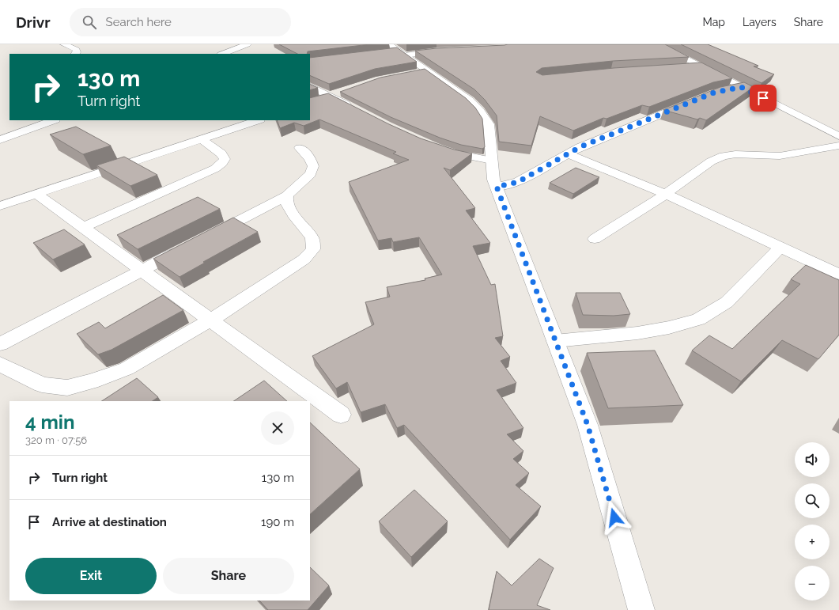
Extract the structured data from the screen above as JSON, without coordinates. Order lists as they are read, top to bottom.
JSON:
{
  "page": {
    "header": "Drivr",
    "search": "Search here",
    "nav": ["Map", "Layers", "Share"],
    "turn": ["130 m", "Turn right"],
    "heading": ["4 min", "320 m · 07:56"],
    "map_buttons": ["+", "−"],
    "list": [
      {
        "name": "Turn right",
        "value": "130 m"
      },
      {
        "name": "Arrive at destination",
        "value": "190 m"
      }
    ],
    "buttons": ["Exit", "Share"]
  }
}
